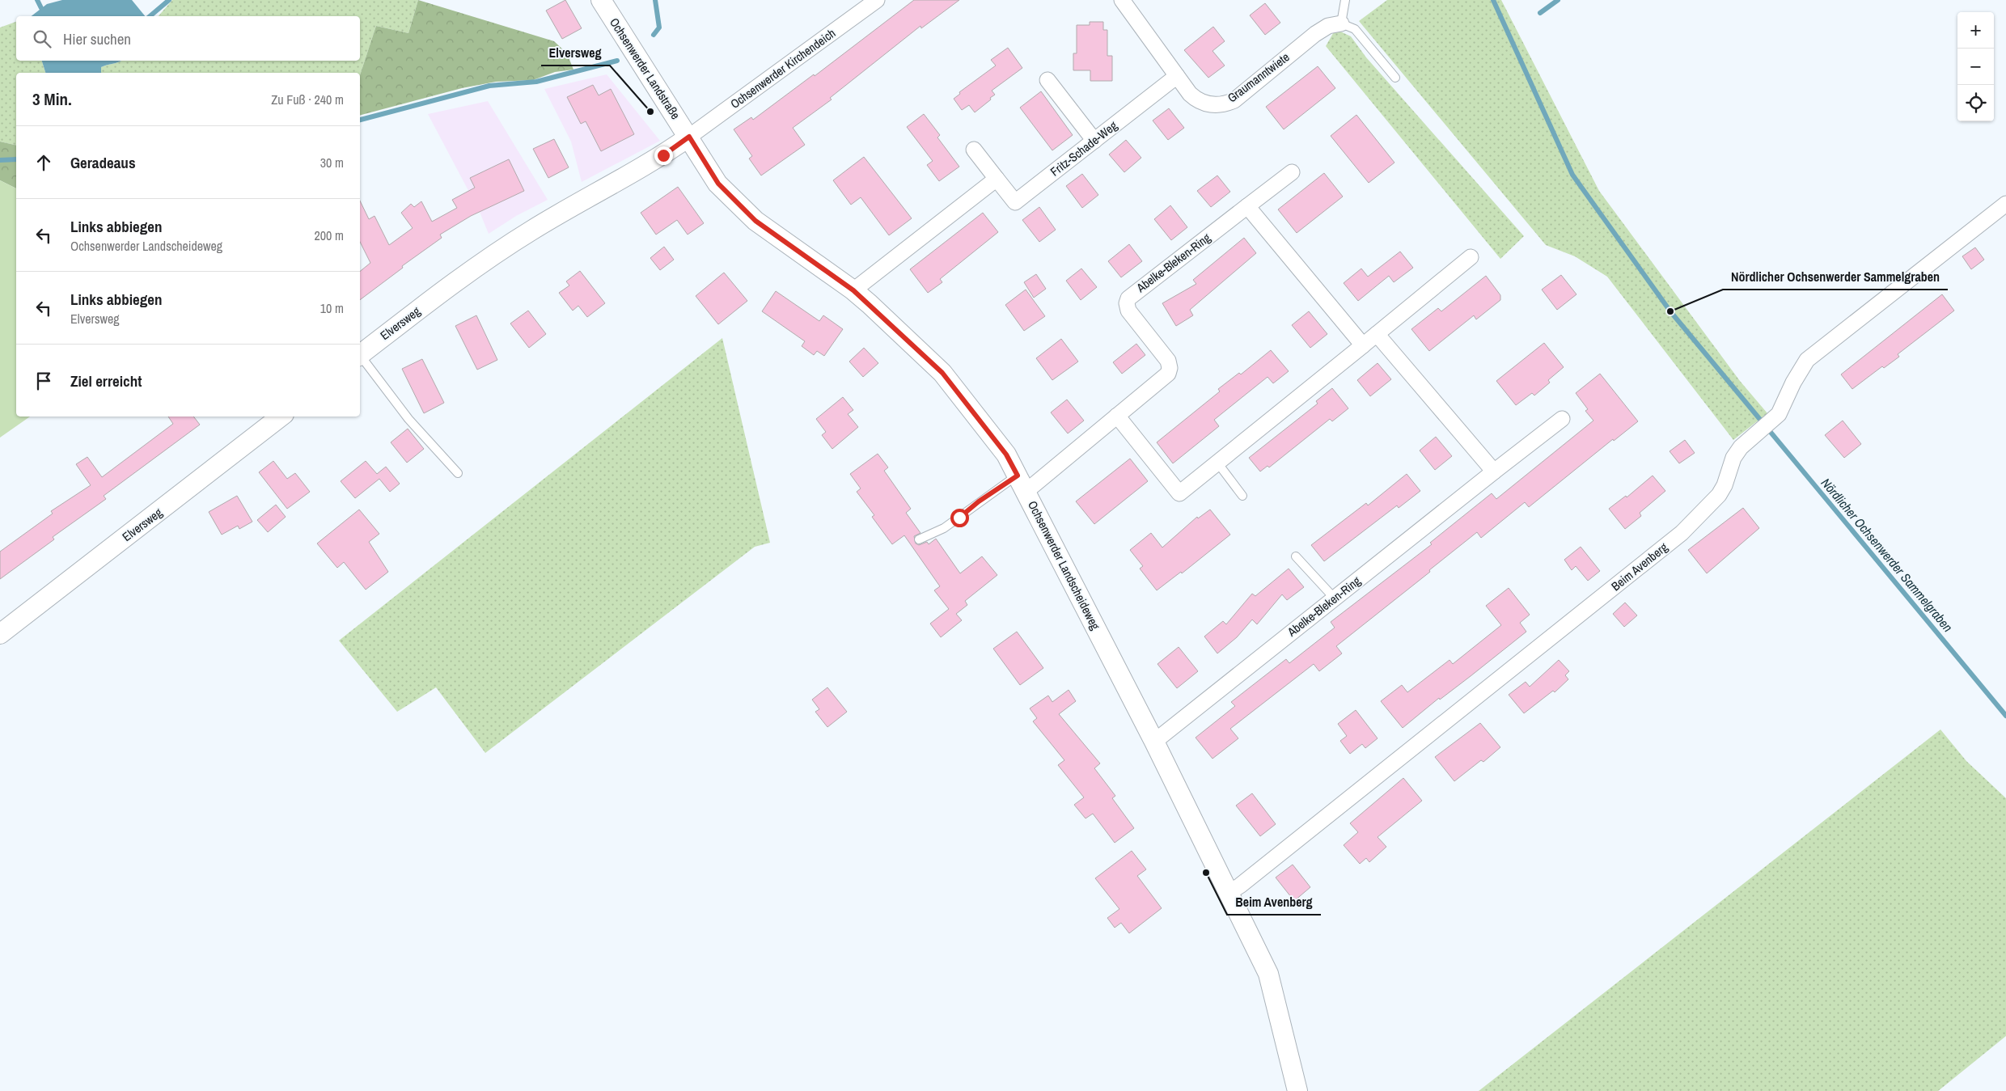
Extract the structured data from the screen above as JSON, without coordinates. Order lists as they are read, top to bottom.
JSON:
{
  "streets": {
    "street": [
      "Ochsenwerder Landstraße",
      "Ochsenwerder Kirchendeich",
      "Graumanntwiete",
      "Fritz-Schade-Weg",
      "Abelke-Bleken-Ring",
      "Elversweg",
      "Ochsenwerder Landscheideweg",
      "Beim Avenberg"
    ]
  },
  "crossings": [
    ["Ochsenwerder Landstraße", "Ochsenwerder Kirchendeich"],
    ["Ochsenwerder Landstraße", "Elversweg"],
    ["Ochsenwerder Landstraße", "Ochsenwerder Landscheideweg"],
    ["Ochsenwerder Kirchendeich", "Elversweg"],
    ["Ochsenwerder Kirchendeich", "Ochsenwerder Landscheideweg"],
    ["Graumanntwiete", "Fritz-Schade-Weg"],
    ["Abelke-Bleken-Ring", "Ochsenwerder Landscheideweg"],
    ["Elversweg", "Ochsenwerder Landscheideweg"],
    ["Ochsenwerder Landscheideweg", "Beim Avenberg"]
  ],
  "water": ["Nördlicher Ochsenwerder Sammelgraben"],
  "places": ["Elversweg", "Nördlicher Ochsenwerder Sammelgraben", "Beim Avenberg"],
  "page": {
    "map_buttons": ["+", "−"],
    "search": "Hier suchen",
    "heading": ["3 Min.", "Zu Fuß · 240 m"],
    "list": [
      ["Geradeaus", "30 m"],
      ["Links abbiegen", "Ochsenwerder Landscheideweg", "200 m"],
      ["Links abbiegen", "Elversweg", "10 m"],
      "Ziel erreicht"
    ]
  }
}
